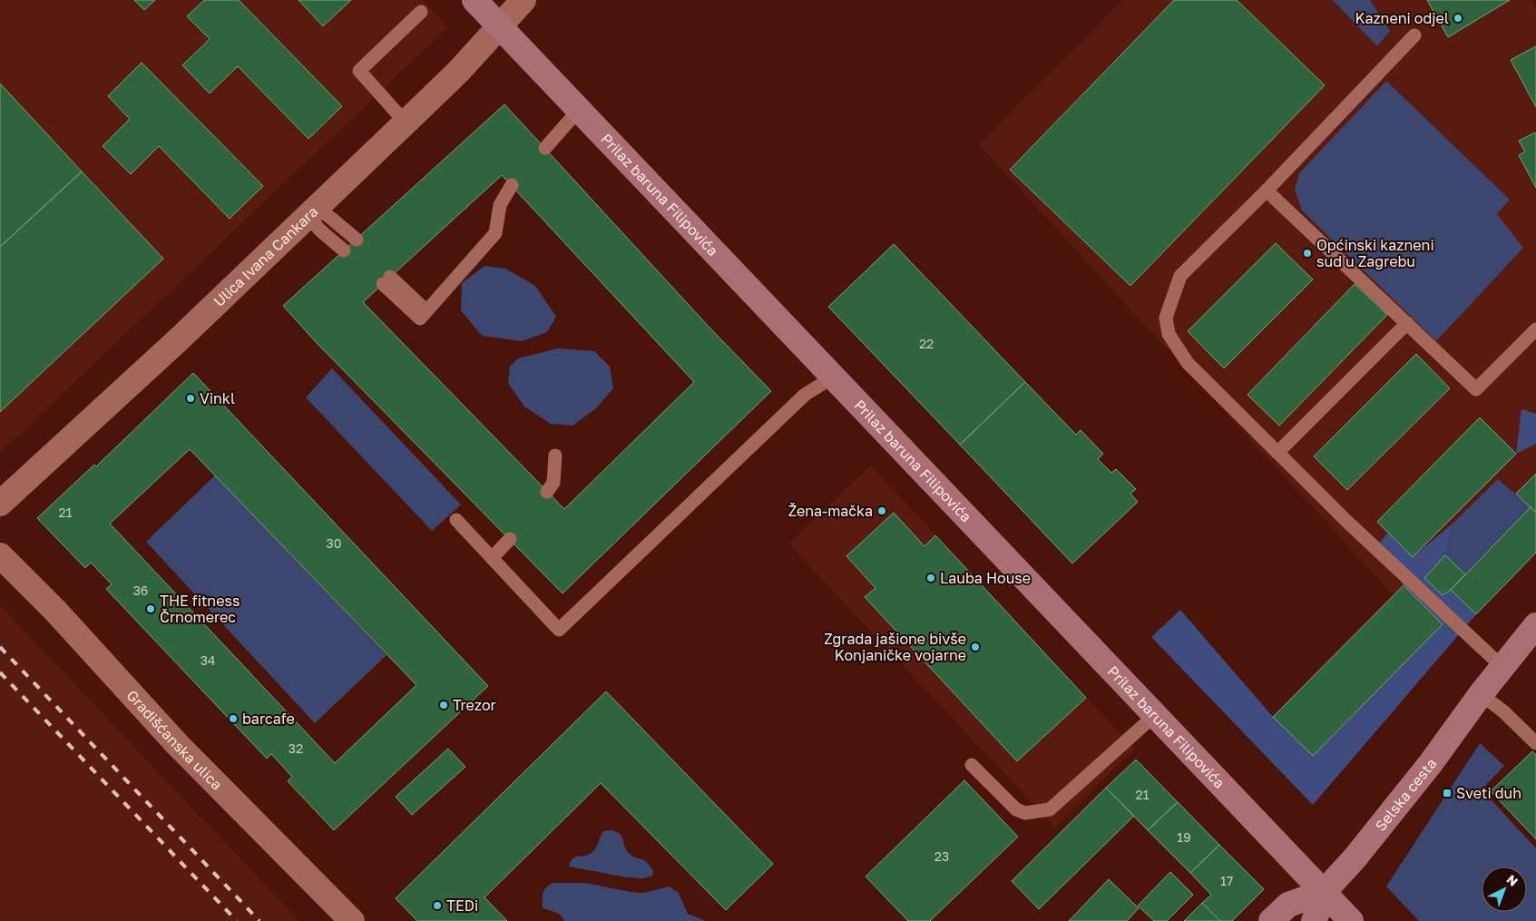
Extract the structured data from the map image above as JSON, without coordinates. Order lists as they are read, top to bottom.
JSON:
{
  "streets": {
    "main road": ["Prilaz baruna Filipovića", "Selska cesta"],
    "street": ["Ulica Ivana Cankara", "Gradišćanska ulica"]
  },
  "crossings": [
    ["Prilaz baruna Filipovića", "Ulica Ivana Cankara"],
    ["Prilaz baruna Filipovića", "Selska cesta"]
  ],
  "places": {
    "other": [
      "Kazneni odjel",
      "Općinski kazneni sud u Zagrebu",
      "Vinkl",
      "Žena-mačka",
      "Lauba House",
      "THE fitness Črnomerec",
      "Zgrada jašione bivše Konjaničke vojarne",
      "Trezor",
      "barcafe",
      "TEDi"
    ],
    "transit": ["Sveti duh"]
  },
  "house_numbers": [
    "22",
    "21",
    "30",
    "36",
    "34",
    "32",
    "21",
    "19",
    "23",
    "17"
  ],
  "north": "top right"
}
